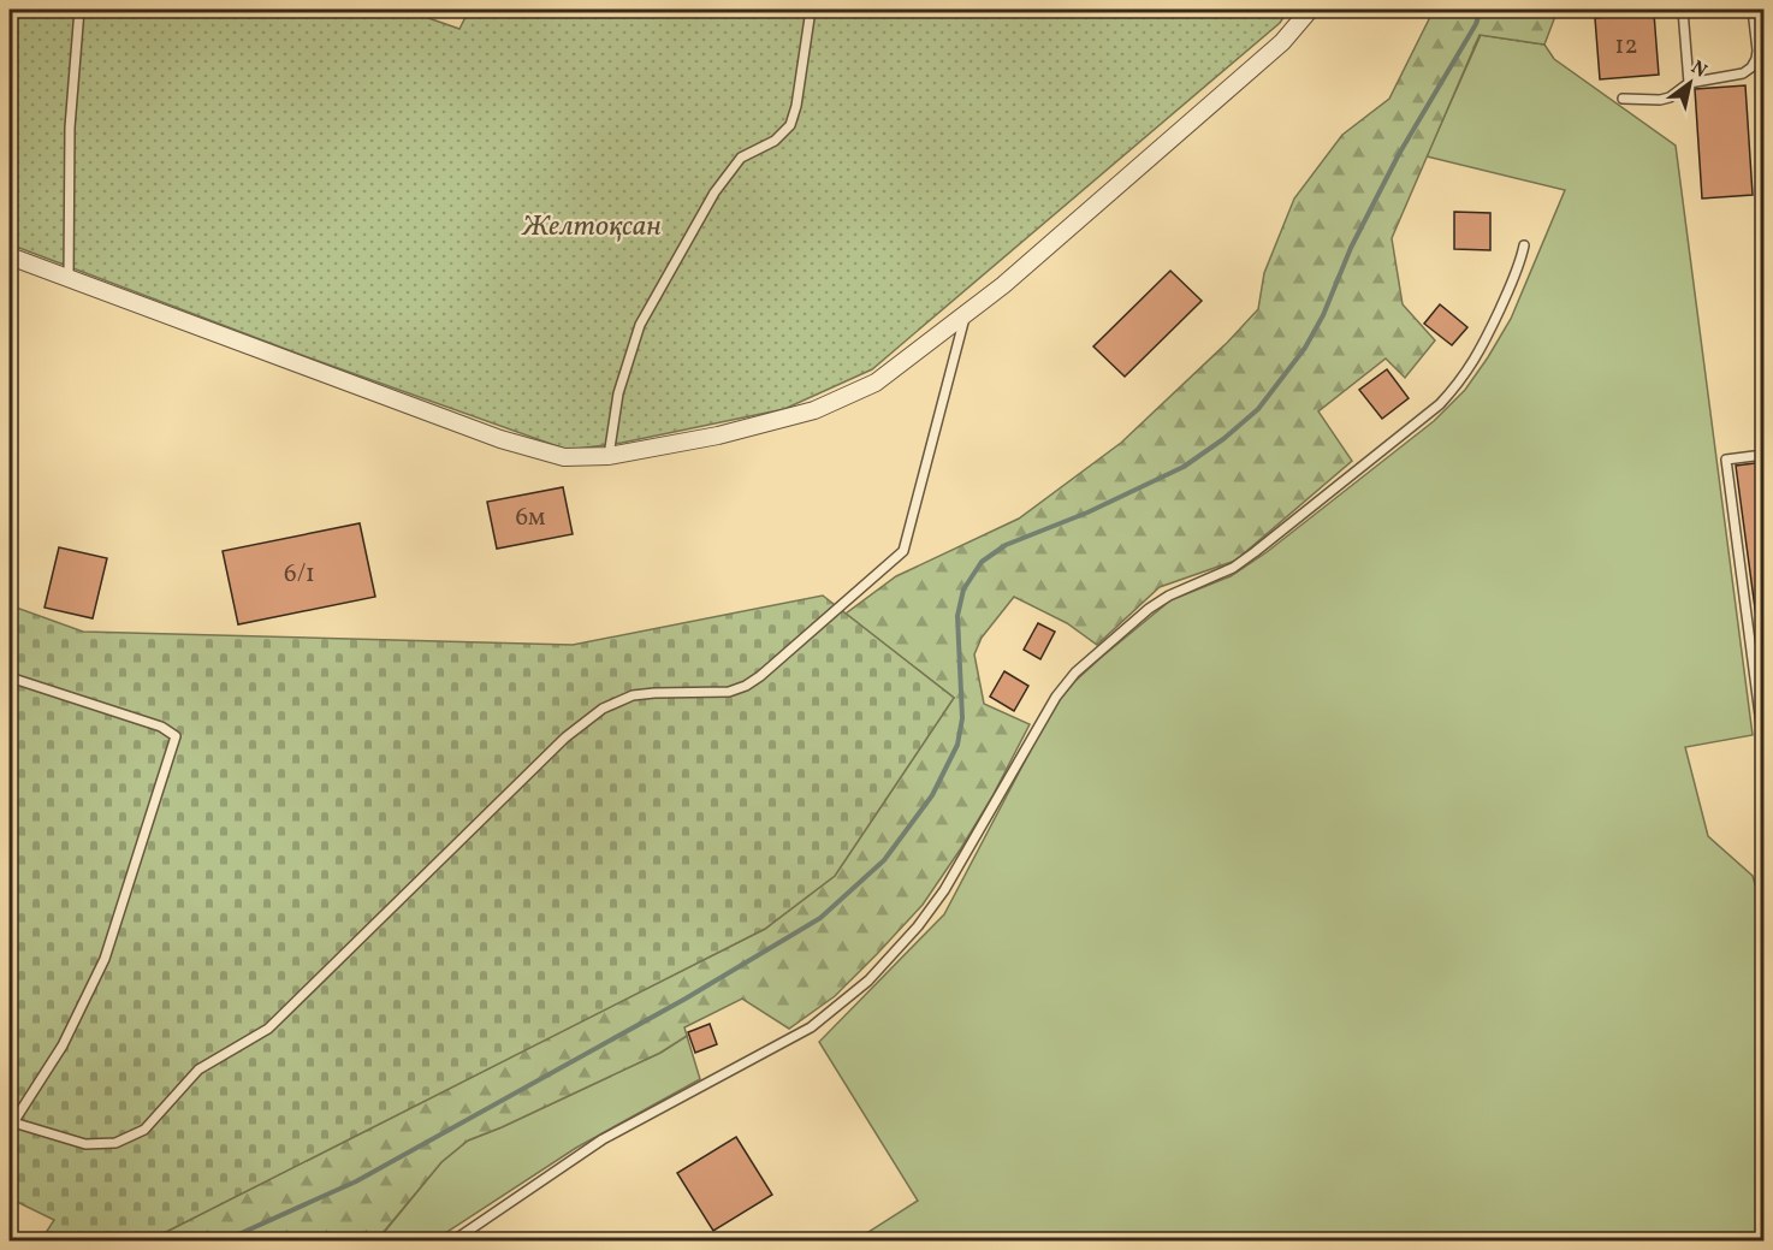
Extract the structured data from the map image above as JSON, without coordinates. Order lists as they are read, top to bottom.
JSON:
{
  "parks": ["Желтоқсан"],
  "house_numbers": ["12", "6м", "6/1"],
  "north": "top right"
}
